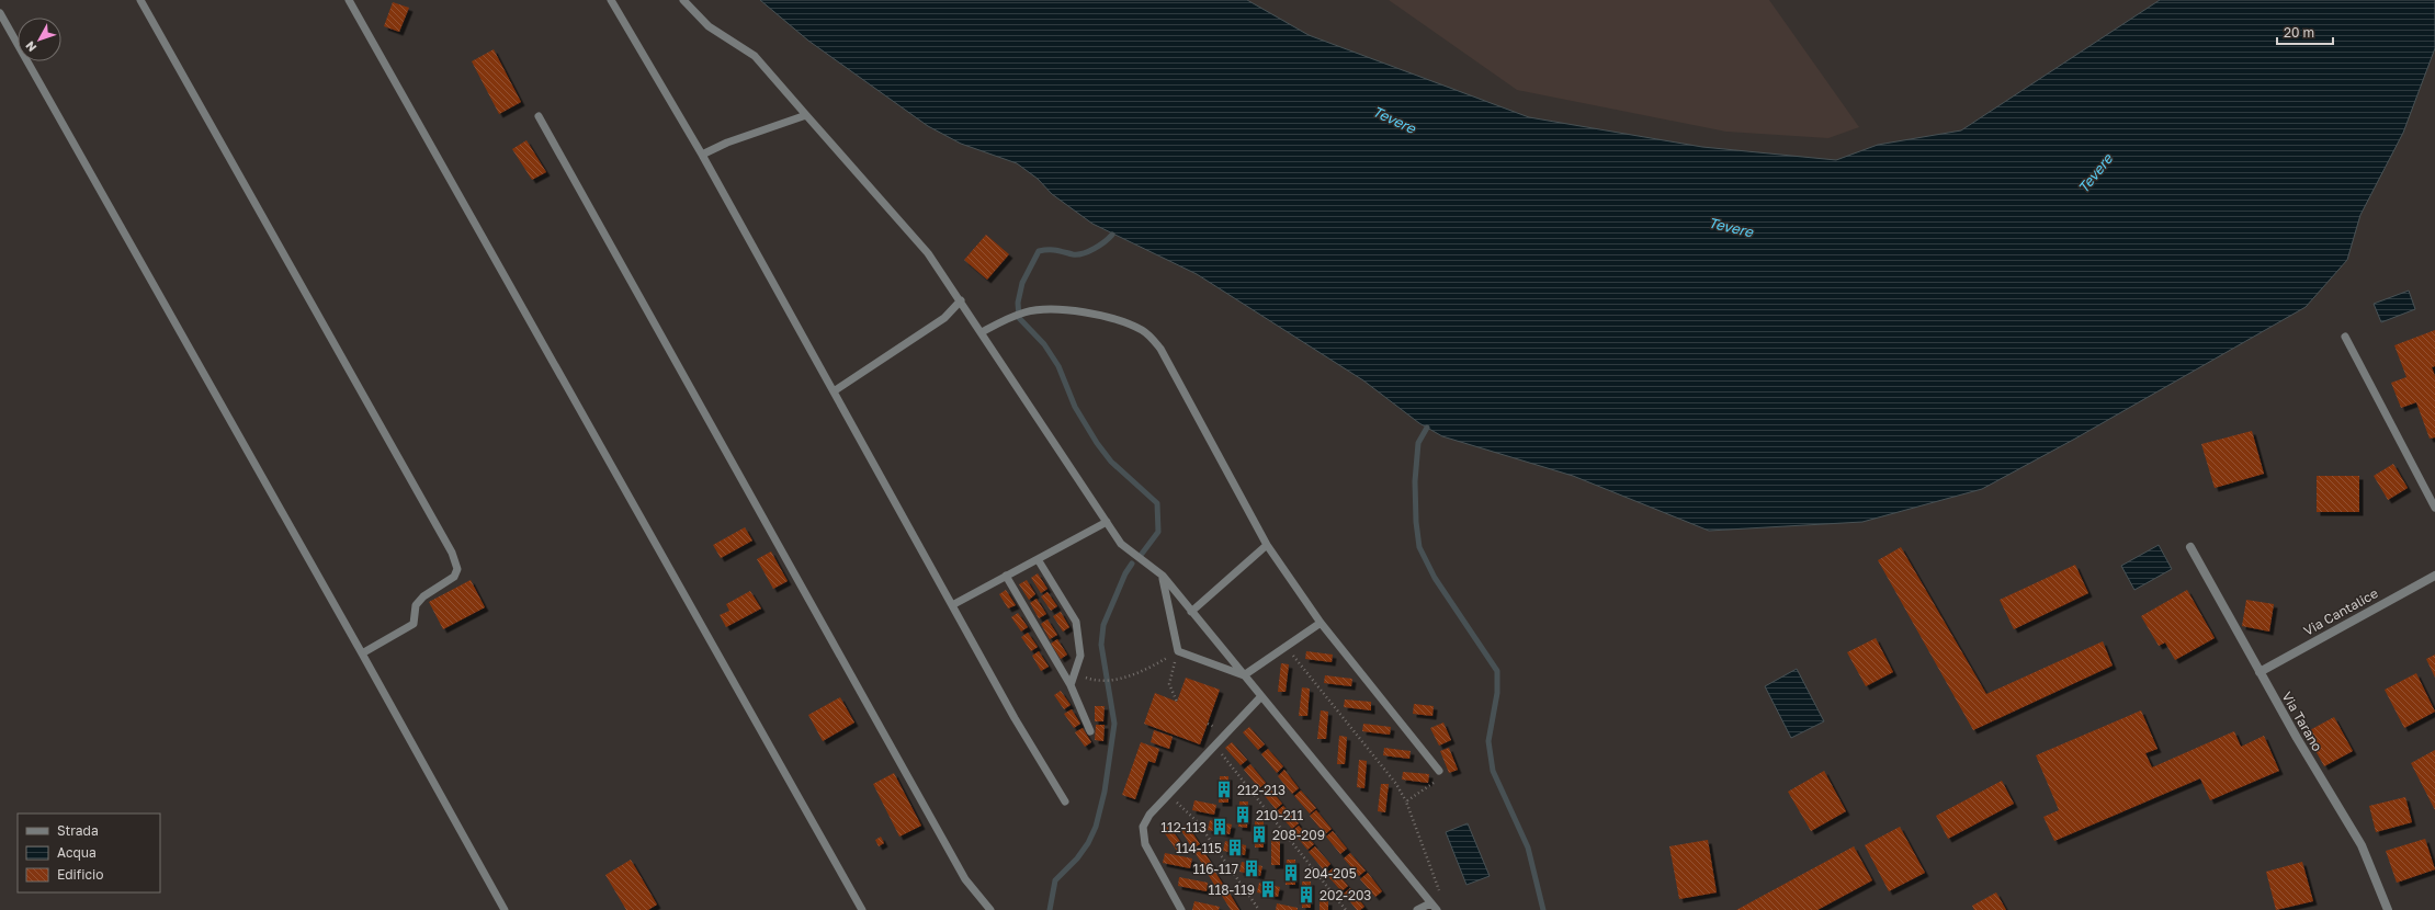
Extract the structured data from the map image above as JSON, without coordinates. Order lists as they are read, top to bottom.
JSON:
{
  "streets": {
    "street": ["Via Cantalice", "Via Tarano"]
  },
  "crossings": [
    ["Via Cantalice", "Via Tarano"]
  ],
  "water": ["Tevere"],
  "places": {
    "building": [
      "212-213",
      "210-211",
      "112-113",
      "208-209",
      "114-115",
      "116-117",
      "204-205",
      "118-119",
      "202-203"
    ]
  },
  "legend": ["Strada", "Acqua", "Edificio"],
  "scale_bar": "20 m",
  "north": "bottom left"
}
